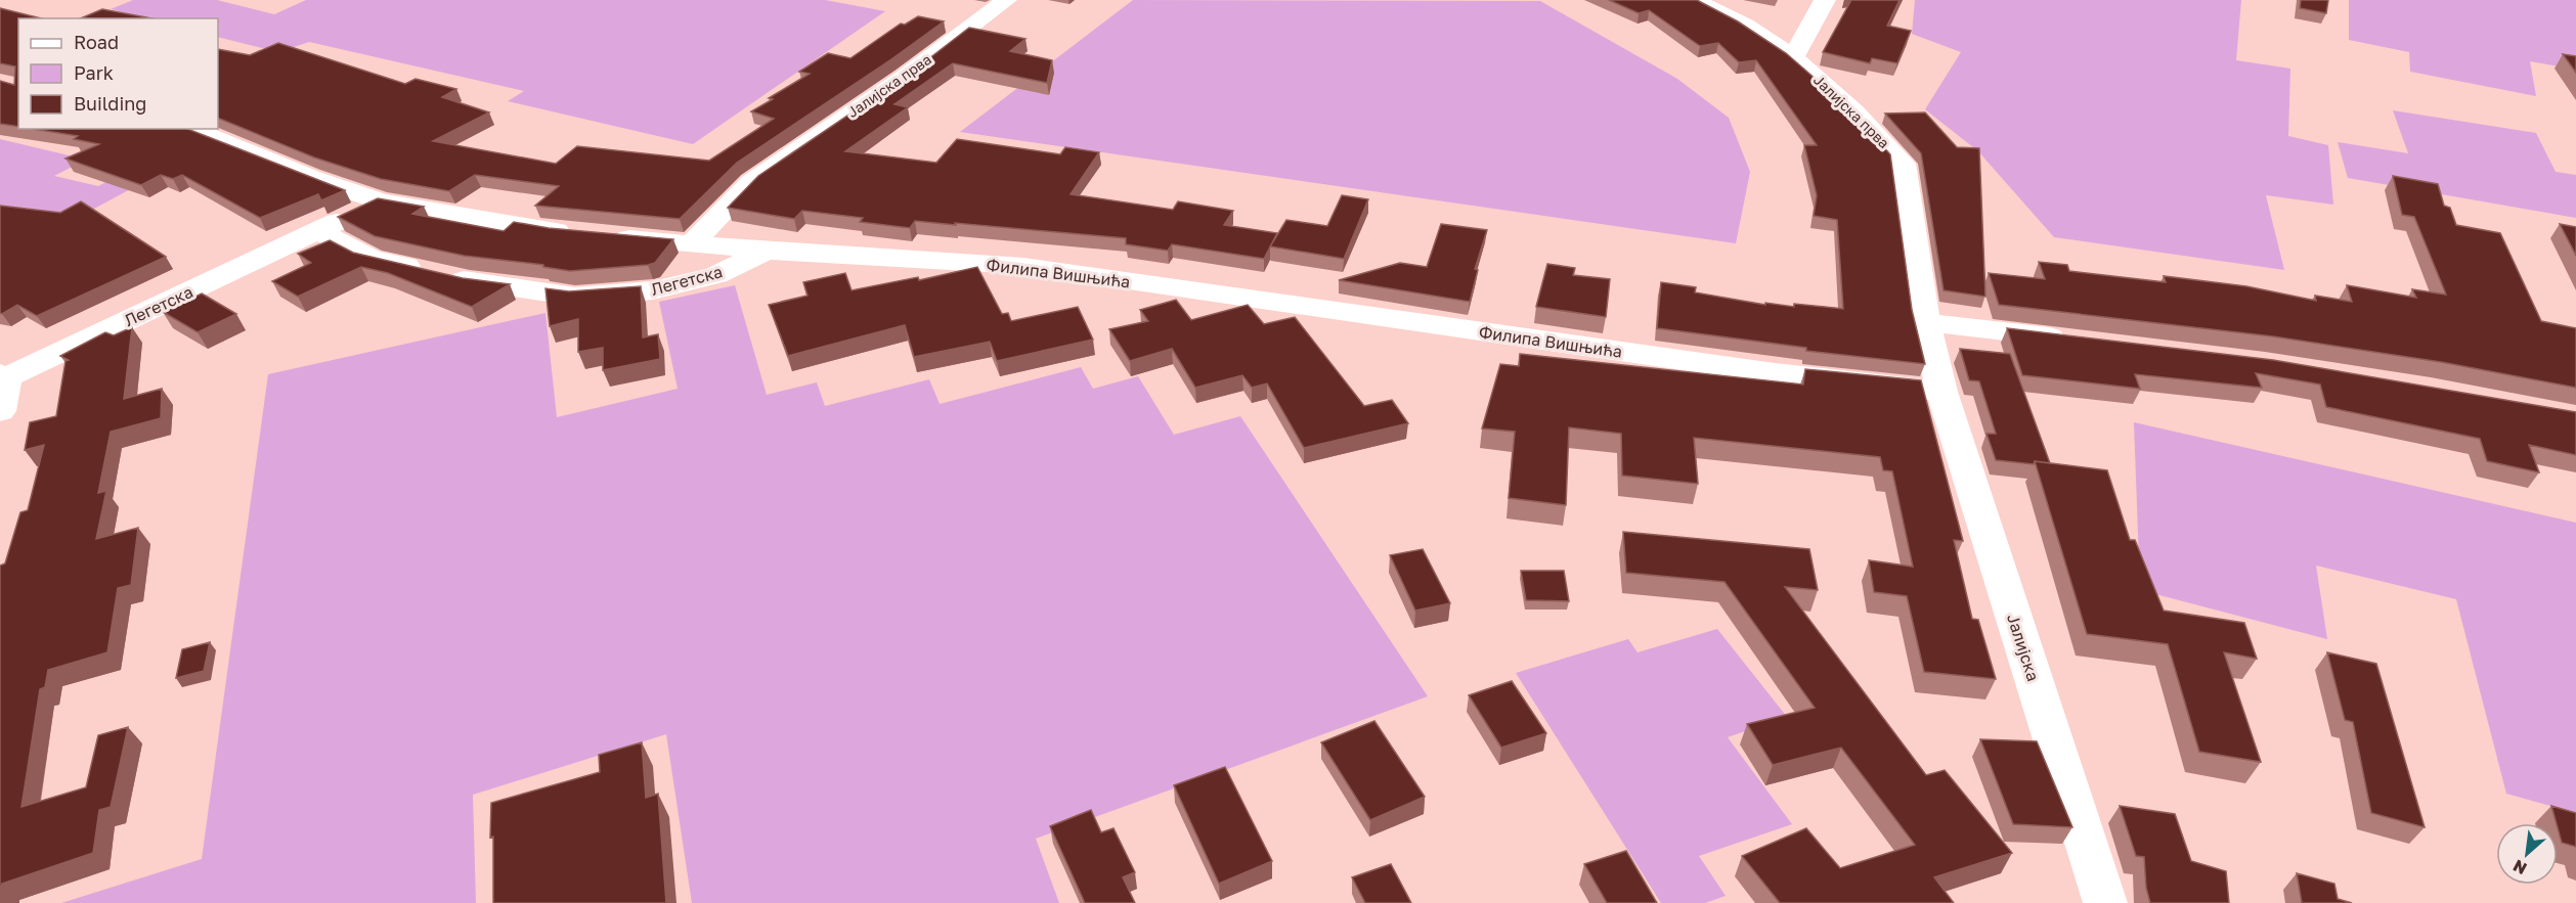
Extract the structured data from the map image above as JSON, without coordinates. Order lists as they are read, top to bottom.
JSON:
{
  "streets": {
    "street": [
      "Јалијска прва",
      "Филипа Вишњића",
      "Легетска",
      "Јалијска"
    ]
  },
  "crossings": [
    ["Јалијска прва", "Филипа Вишњића"],
    ["Јалијска прва", "Јалијска"],
    ["Филипа Вишњића", "Легетска"],
    ["Филипа Вишњића", "Јалијска"]
  ],
  "legend": ["Road", "Park", "Building"],
  "north": "bottom left"
}
